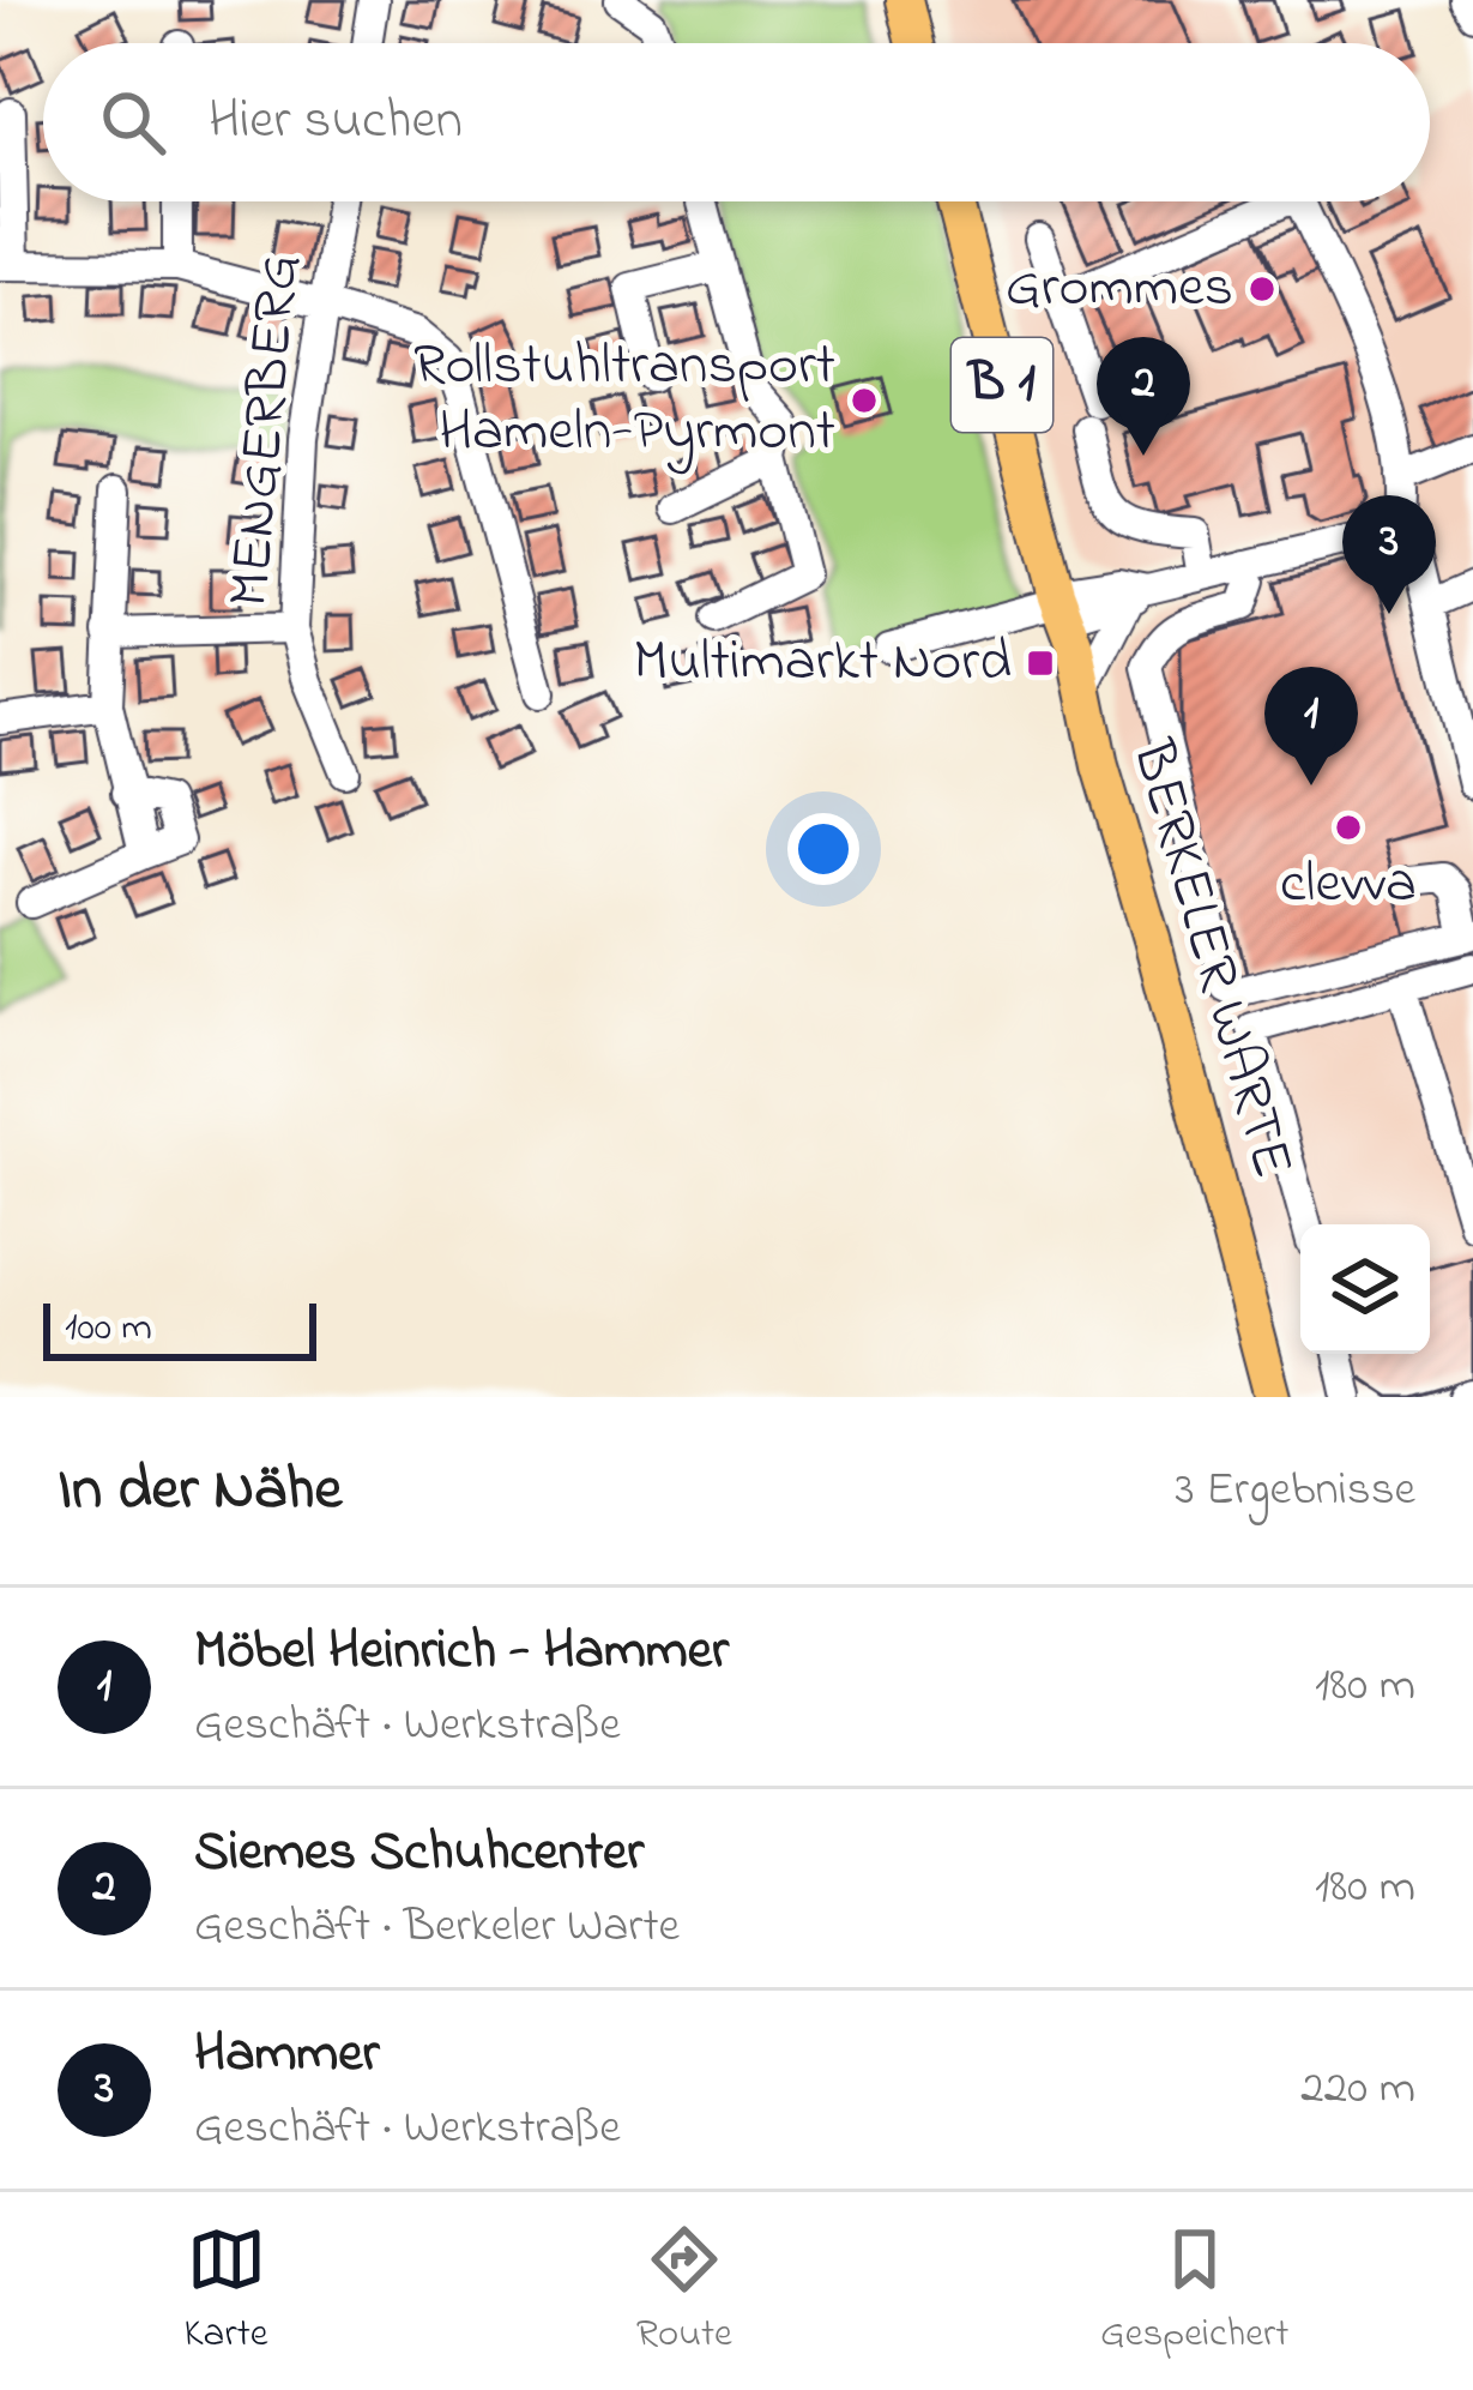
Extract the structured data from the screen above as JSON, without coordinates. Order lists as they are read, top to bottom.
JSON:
{
  "streets": {
    "main road": ["B 1", "BERKELER WARTE"],
    "street": ["MENGERBERG"]
  },
  "places": {
    "other": ["Grommes", "Rollstuhltransport Hameln-Pyrmont", "clevva"],
    "transit": ["Multimarkt Nord"]
  },
  "scale_bar": "100 m",
  "page": {
    "search": "Hier suchen",
    "pins": ["2", "3", "1"],
    "scale": "100 m",
    "heading": ["In der Nähe", "3 Ergebnisse"],
    "list": [
      {
        "mark": "1",
        "name": "Möbel Heinrich - Hammer",
        "note": "Geschäft · Werkstraße",
        "value": "180 m"
      },
      {
        "mark": "2",
        "name": "Siemes Schuhcenter",
        "note": "Geschäft · Berkeler Warte",
        "value": "180 m"
      },
      {
        "mark": "3",
        "name": "Hammer",
        "note": "Geschäft · Werkstraße",
        "value": "220 m"
      }
    ],
    "nav": ["Karte", "Route", "Gespeichert"]
  }
}
